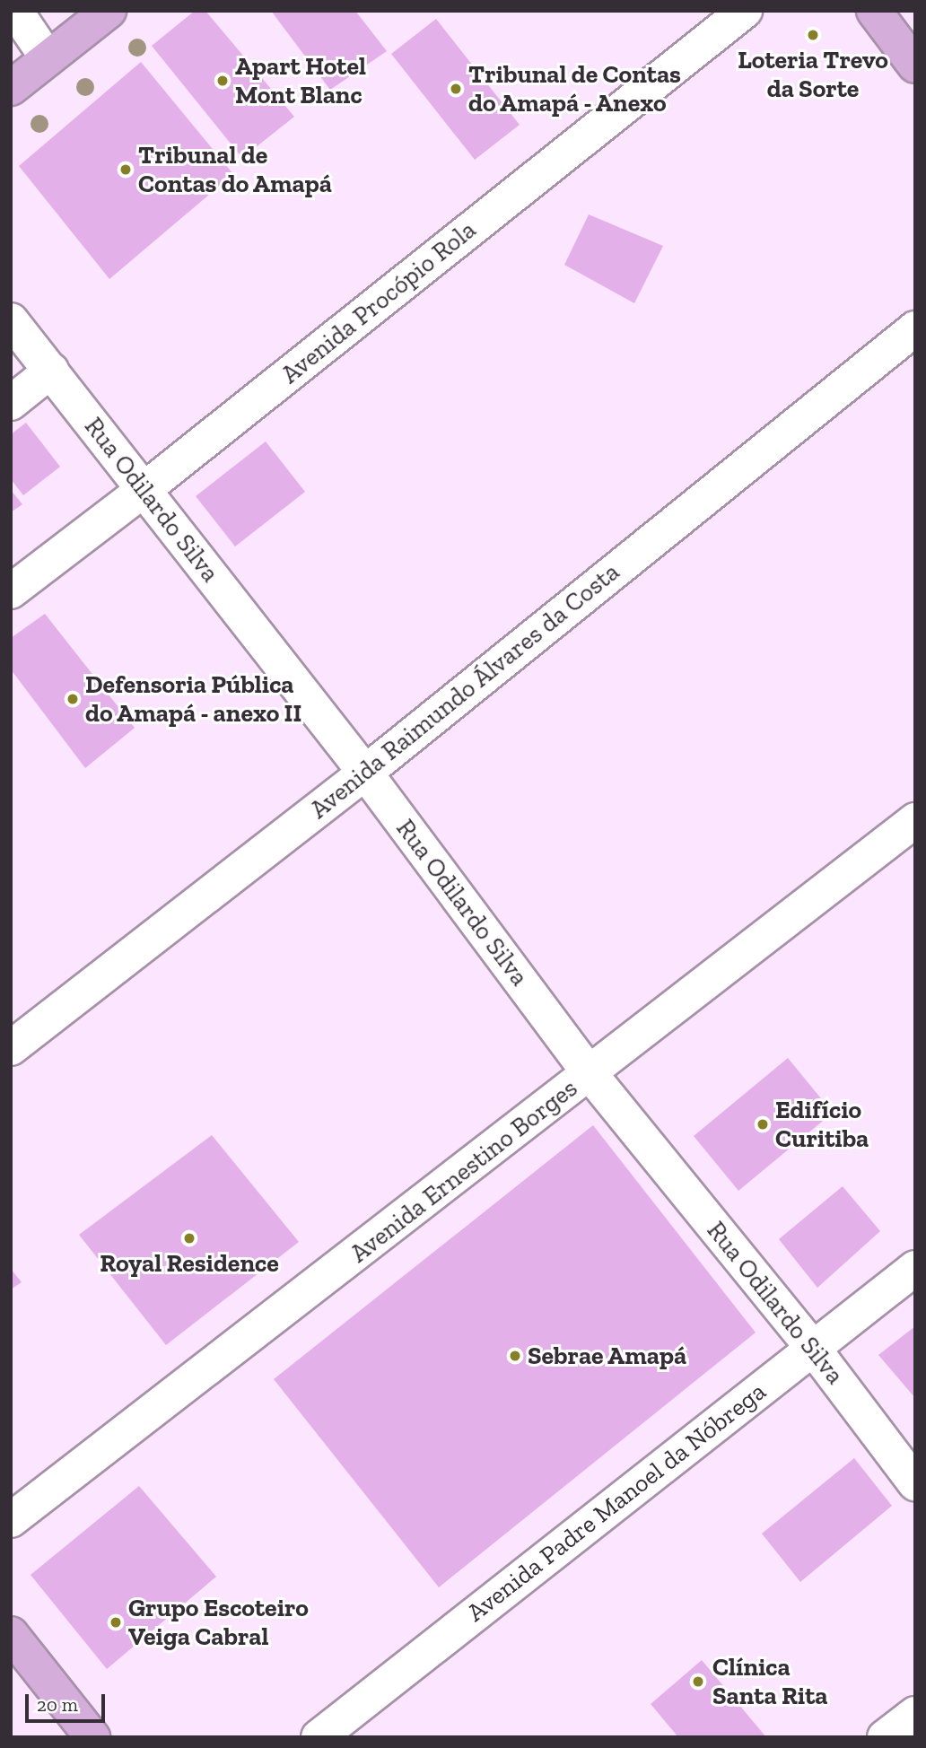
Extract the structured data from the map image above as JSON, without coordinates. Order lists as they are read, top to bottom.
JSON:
{
  "streets": {
    "street": [
      "Avenida Procópio Rola",
      "Rua Odilardo Silva",
      "Avenida Raimundo Álvares da Costa",
      "Avenida Ernestino Borges",
      "Avenida Padre Manoel da Nóbrega"
    ]
  },
  "crossings": [
    ["Avenida Procópio Rola", "Rua Odilardo Silva"],
    ["Rua Odilardo Silva", "Avenida Raimundo Álvares da Costa"],
    ["Rua Odilardo Silva", "Avenida Ernestino Borges"],
    ["Rua Odilardo Silva", "Avenida Padre Manoel da Nóbrega"]
  ],
  "places": [
    "Loteria Trevo da Sorte",
    "Apart Hotel Mont Blanc",
    "Tribunal de Contas do Amapá - Anexo",
    "Tribunal de Contas do Amapá",
    "Defensoria Pública do Amapá - anexo II",
    "Edifício Curitiba",
    "Royal Residence",
    "Sebrae Amapá",
    "Grupo Escoteiro Veiga Cabral",
    "Clínica Santa Rita"
  ],
  "scale_bar": "20 m"
}
